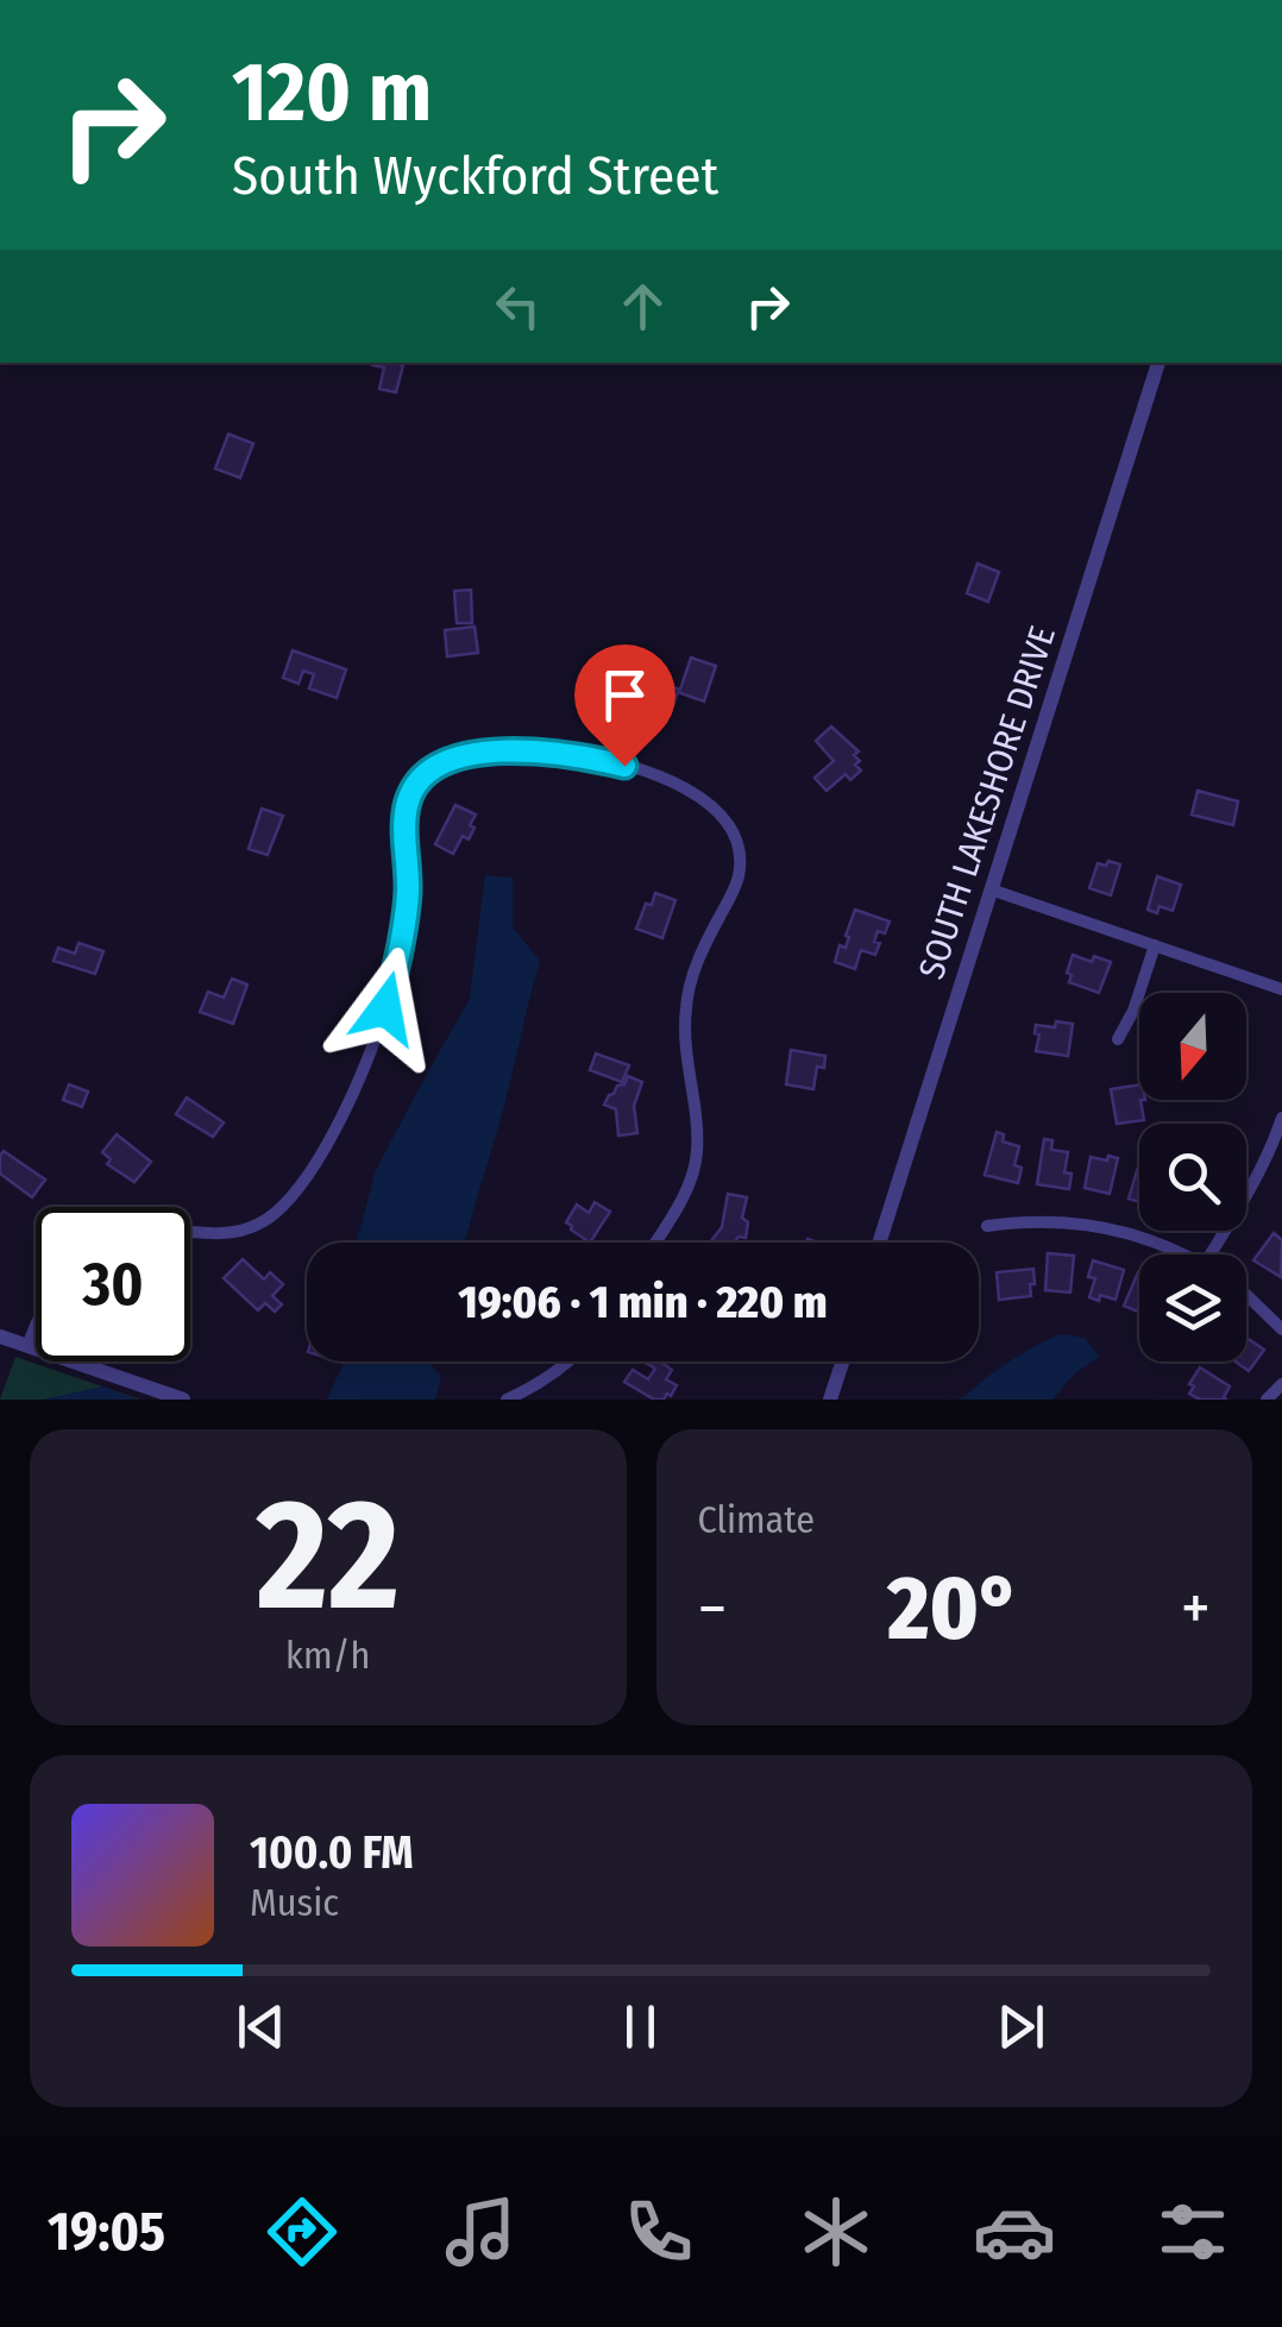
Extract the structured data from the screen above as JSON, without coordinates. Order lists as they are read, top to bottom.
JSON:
{
  "streets": {
    "street": ["SOUTH LAKESHORE DRIVE"]
  },
  "north": "bottom",
  "page": {
    "turn": ["120 m", "South Wyckford Street"],
    "limit": "30",
    "trip": "19:06 · 1 min · 220 m",
    "tile": [
      ["22", "km/h"],
      "Climate"
    ],
    "heat": ["−", "20°", "+"],
    "song": ["100.0 FM", "Music"],
    "tabs": "19:05"
  }
}
